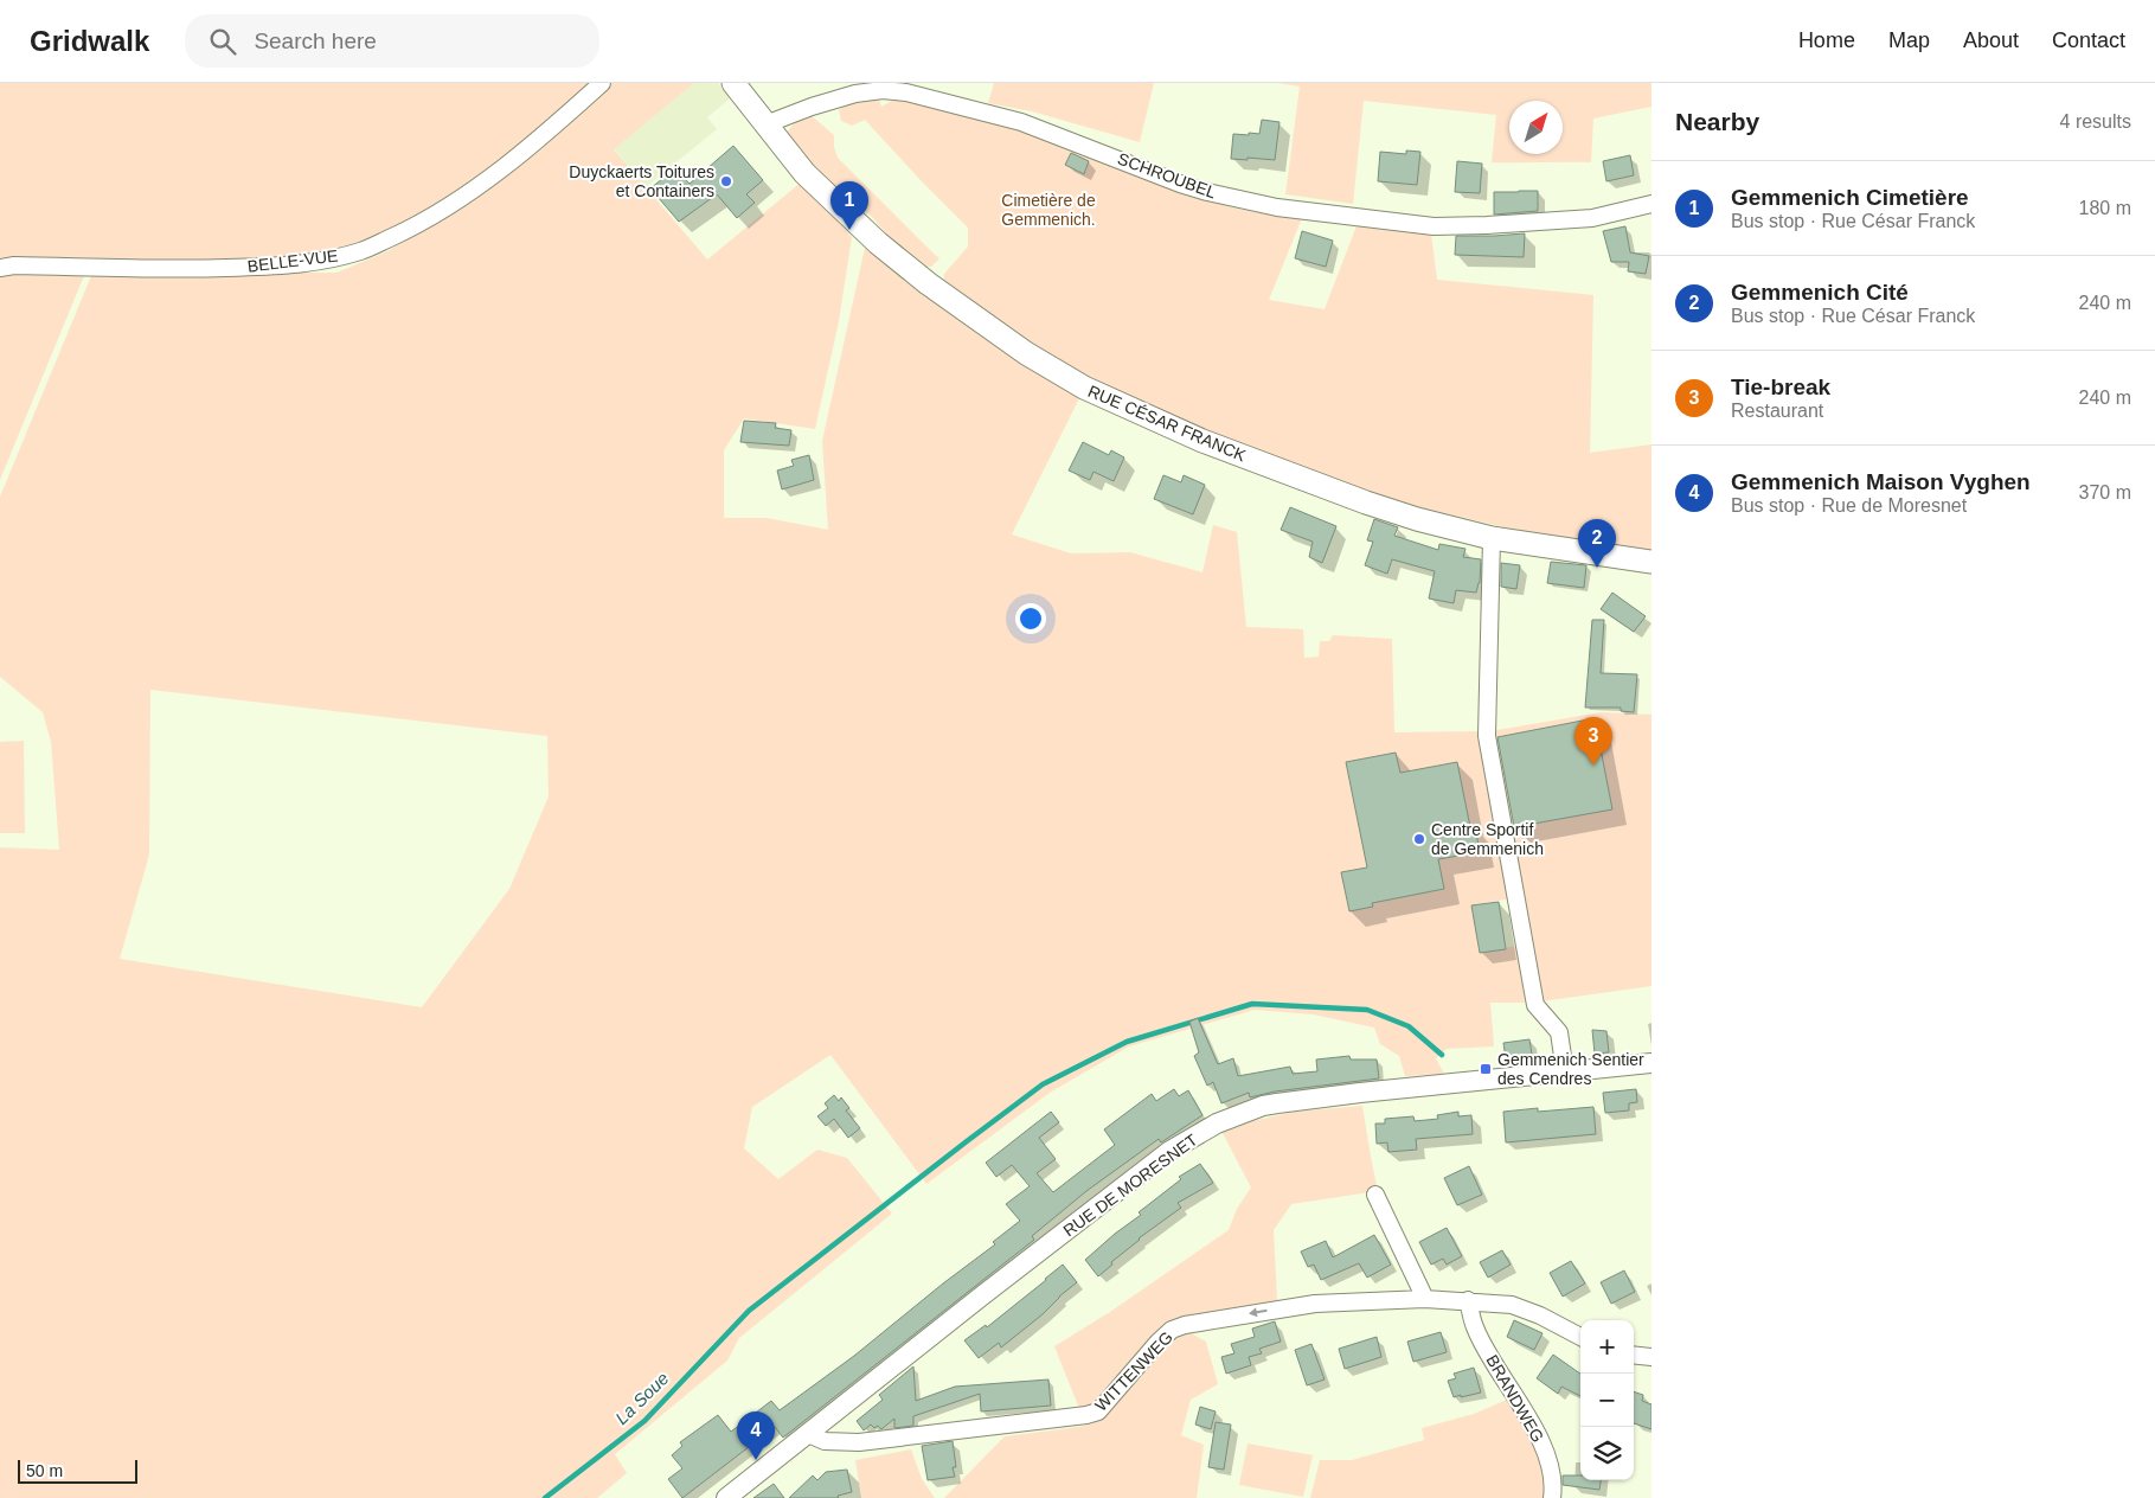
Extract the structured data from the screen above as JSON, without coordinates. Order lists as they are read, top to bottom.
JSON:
{
  "streets": {
    "main road": ["RUE CÉSAR FRANCK"],
    "street": [
      "SCHROUBEL",
      "BELLE-VUE",
      "RUE DE MORESNET",
      "WITTENWEG",
      "BRANDWEG"
    ]
  },
  "crossings": [
    ["SCHROUBEL", "RUE CÉSAR FRANCK"],
    ["RUE DE MORESNET", "WITTENWEG"],
    ["WITTENWEG", "BRANDWEG"]
  ],
  "one_way": ["WITTENWEG"],
  "water": ["La Soue"],
  "parks": ["Cimetière de Gemmenich."],
  "places": {
    "other": ["Duyckaerts Toitures et Containers", "Centre Sportif de Gemmenich"],
    "transit": ["Gemmenich Sentier des Cendres"]
  },
  "scale_bar": "50 m",
  "north": "top right",
  "page": {
    "header": "Gridwalk",
    "search": "Search here",
    "nav": [
      "Home",
      "Map",
      "About",
      "Contact"
    ],
    "heading": ["Nearby", "4 results"],
    "list": [
      {
        "mark": "1",
        "name": "Gemmenich Cimetière",
        "note": "Bus stop · Rue César Franck",
        "value": "180 m"
      },
      {
        "mark": "2",
        "name": "Gemmenich Cité",
        "note": "Bus stop · Rue César Franck",
        "value": "240 m"
      },
      {
        "mark": "3",
        "name": "Tie-break",
        "note": "Restaurant",
        "value": "240 m"
      },
      {
        "mark": "4",
        "name": "Gemmenich Maison Vyghen",
        "note": "Bus stop · Rue de Moresnet",
        "value": "370 m"
      }
    ],
    "pins": [
      "1",
      "2",
      "3",
      "4"
    ],
    "map_buttons": ["+", "−"],
    "scale": "50 m"
  }
}
